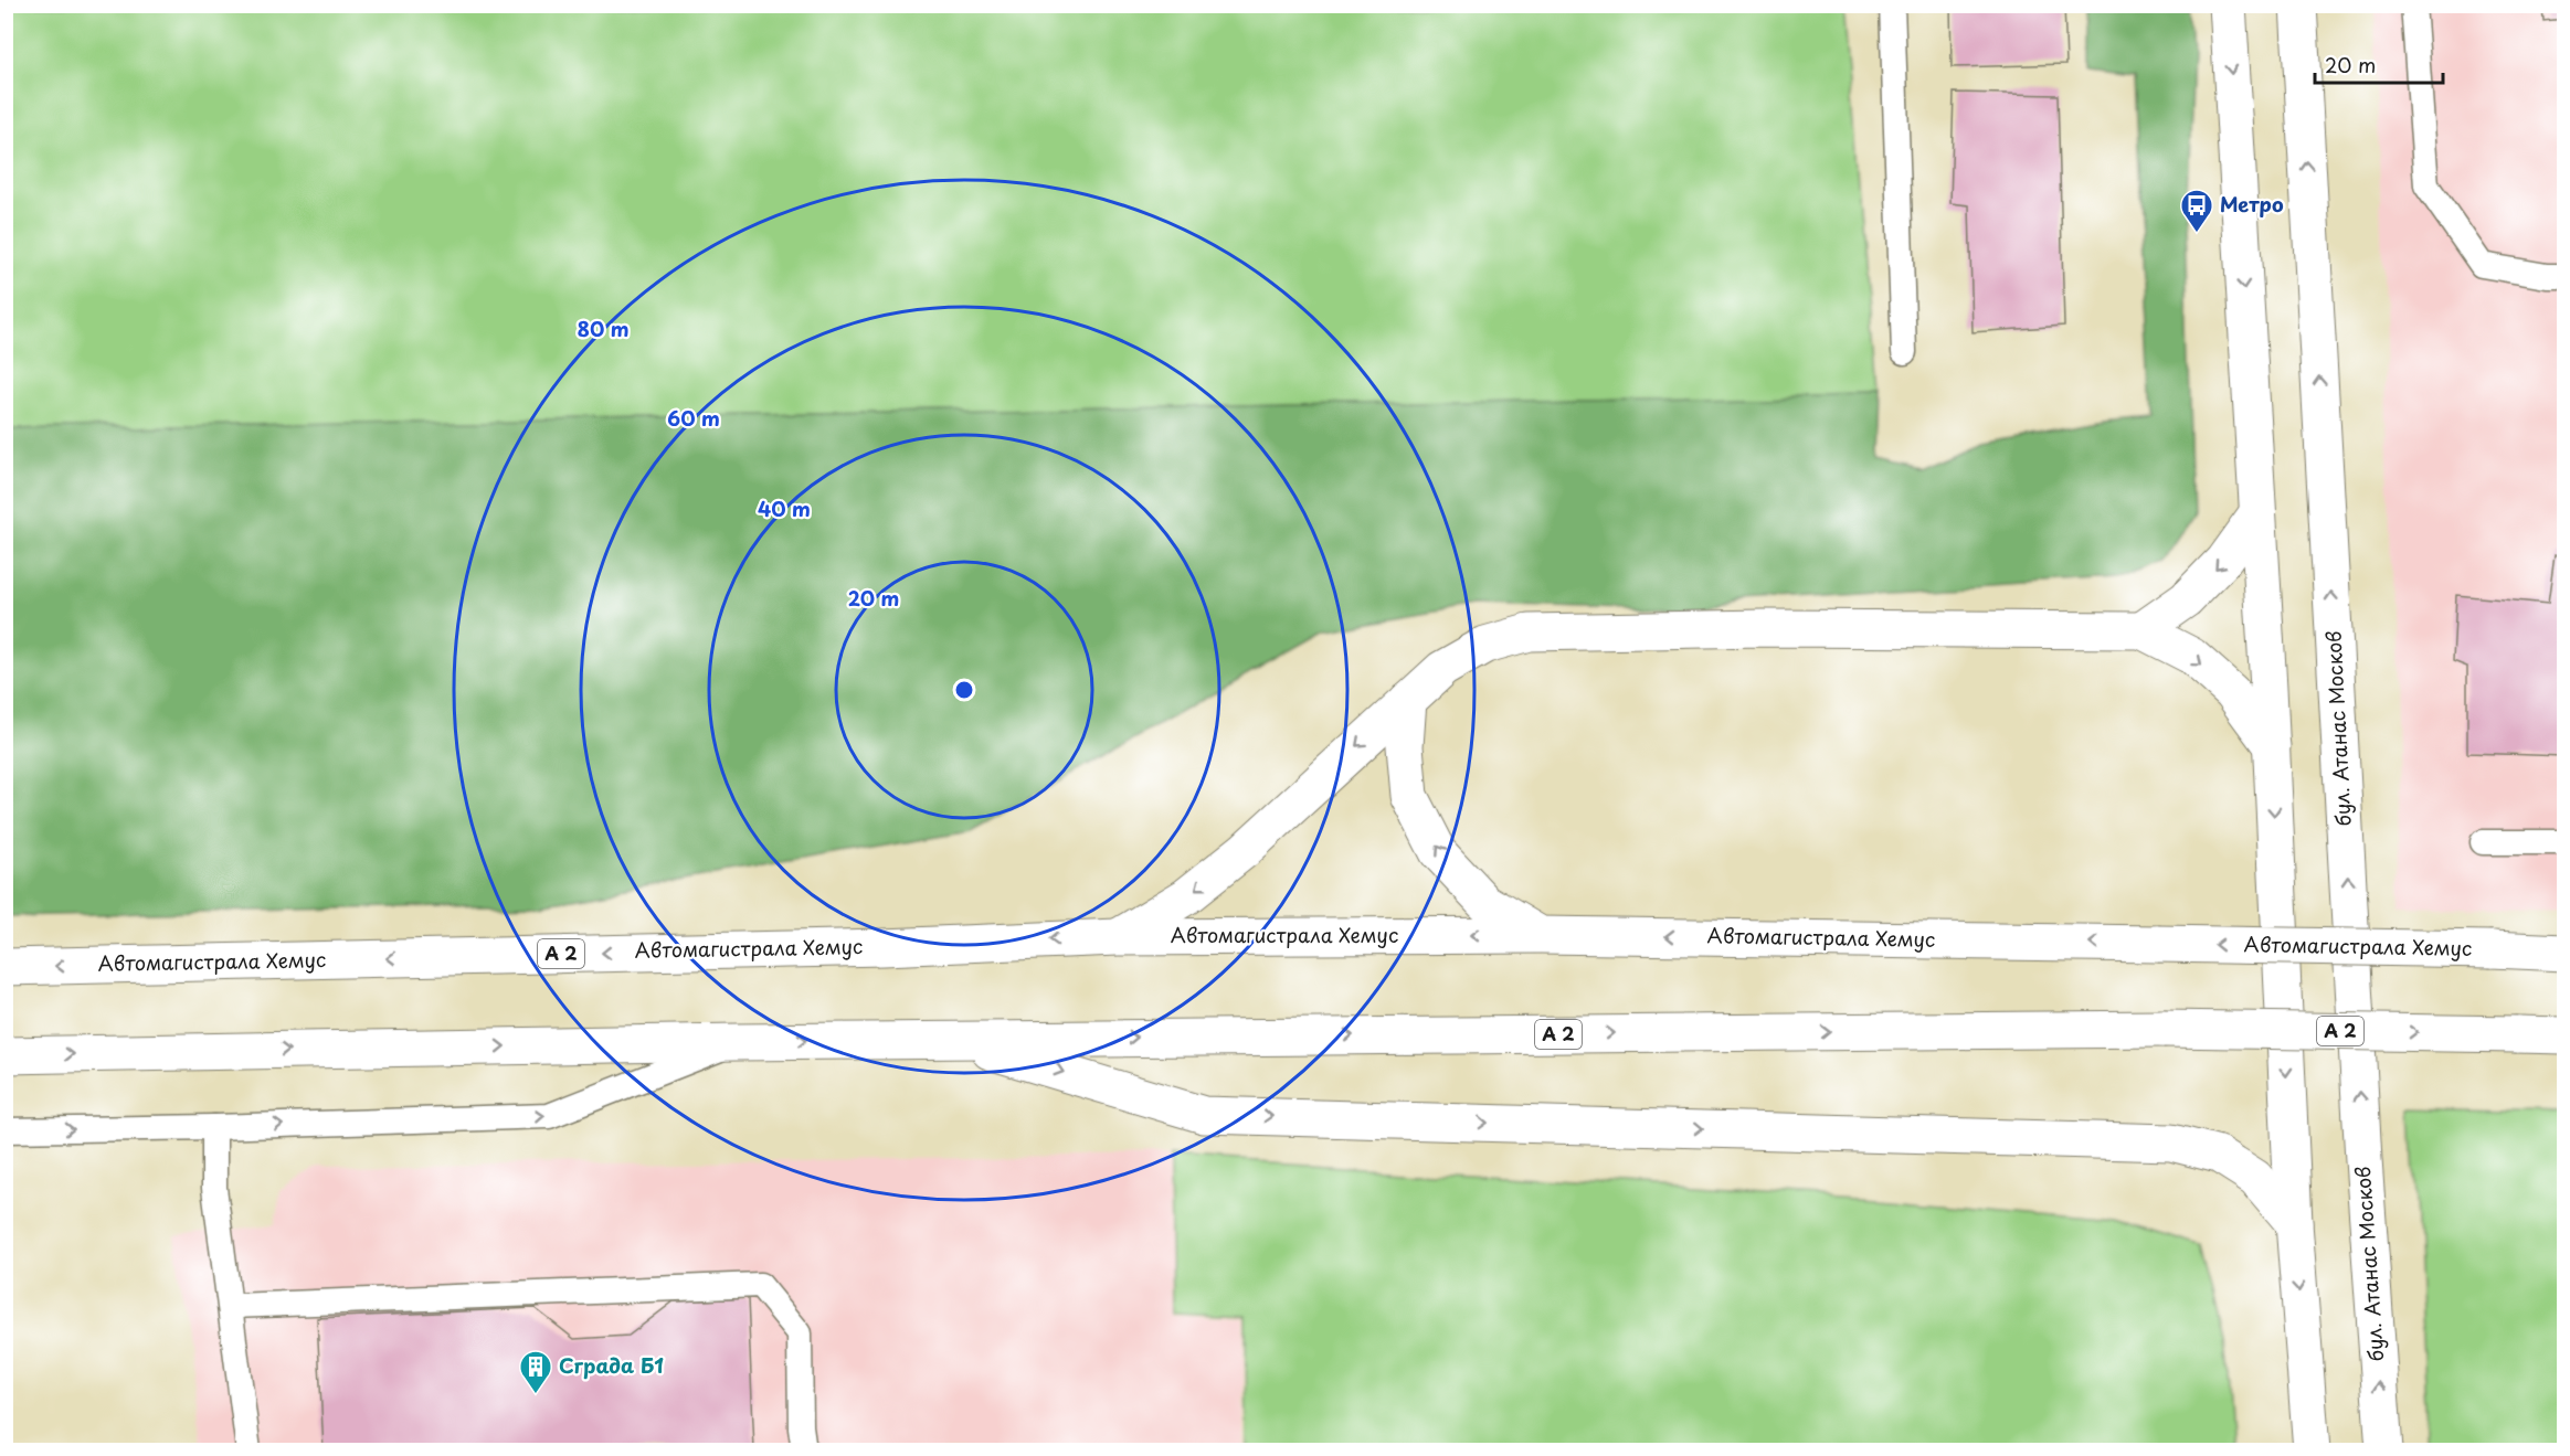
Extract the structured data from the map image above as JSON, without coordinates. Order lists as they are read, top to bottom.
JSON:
{
  "streets": {
    "main road": ["бул. Атанас Москов", "Автомагистрала Хемус", "A 2"]
  },
  "places": {
    "bus stop": ["Метро"],
    "building": ["Сграда Б1"]
  },
  "scale_bar": "20 m",
  "rings": [
    "80 m",
    "60 m",
    "40 m",
    "20 m"
  ]
}
